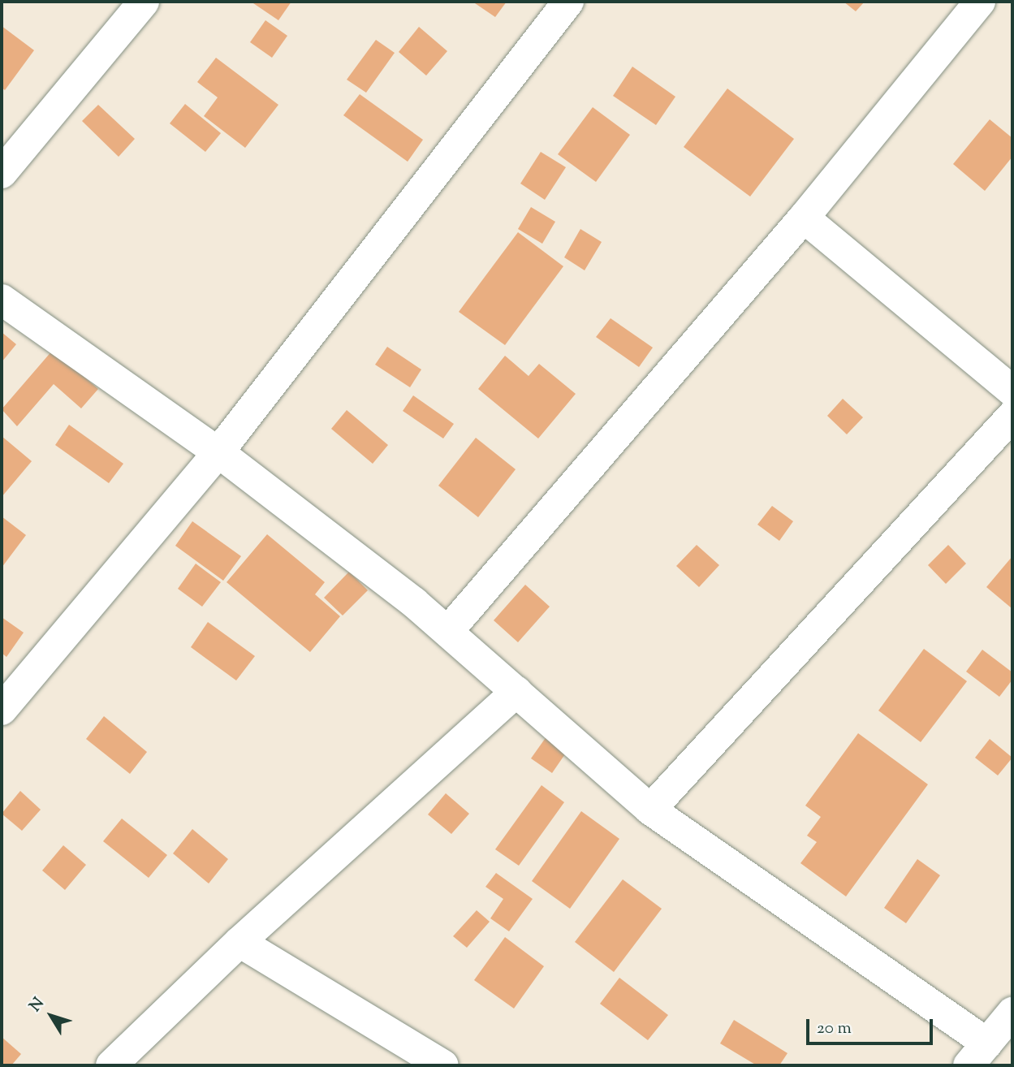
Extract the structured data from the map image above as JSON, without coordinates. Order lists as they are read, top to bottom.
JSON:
{
  "scale_bar": "20 m",
  "north": "top left"
}
